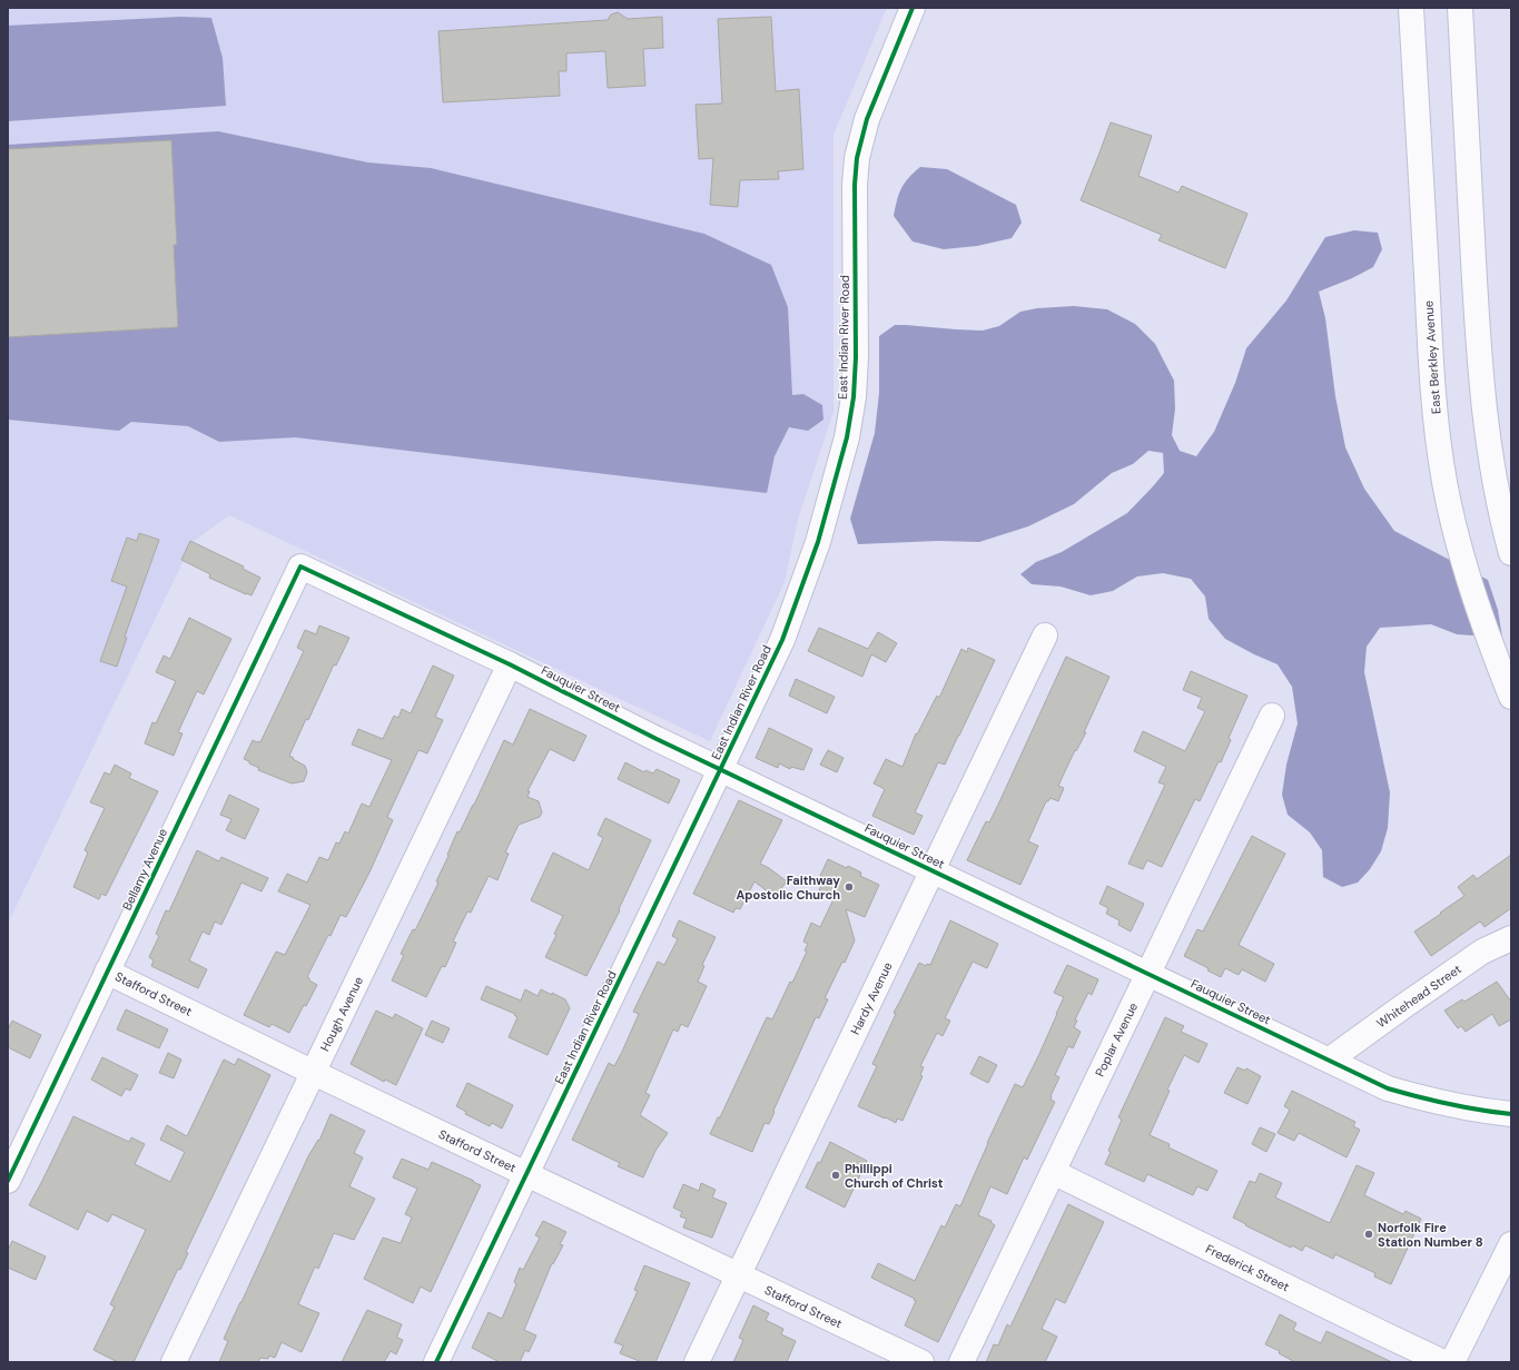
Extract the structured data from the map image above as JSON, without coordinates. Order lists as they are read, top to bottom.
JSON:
{
  "streets": {
    "street": [
      "East Indian River Road",
      "East Berkley Avenue",
      "Fauquier Street",
      "Bellamy Avenue",
      "Stafford Street",
      "Whitehead Street",
      "Hardy Avenue",
      "Hough Avenue",
      "Poplar Avenue",
      "Frederick Street"
    ]
  },
  "crossings": [
    ["East Indian River Road", "Fauquier Street"],
    ["East Indian River Road", "Stafford Street"],
    ["Fauquier Street", "Bellamy Avenue"],
    ["Fauquier Street", "Whitehead Street"],
    ["Fauquier Street", "Hardy Avenue"],
    ["Fauquier Street", "Hough Avenue"],
    ["Fauquier Street", "Poplar Avenue"],
    ["Bellamy Avenue", "Stafford Street"],
    ["Stafford Street", "Hardy Avenue"],
    ["Stafford Street", "Hough Avenue"],
    ["Poplar Avenue", "Frederick Street"]
  ],
  "places": ["Faithway Apostolic Church", "Phillippi Church of Christ", "Norfolk Fire Station Number 8"]
}
